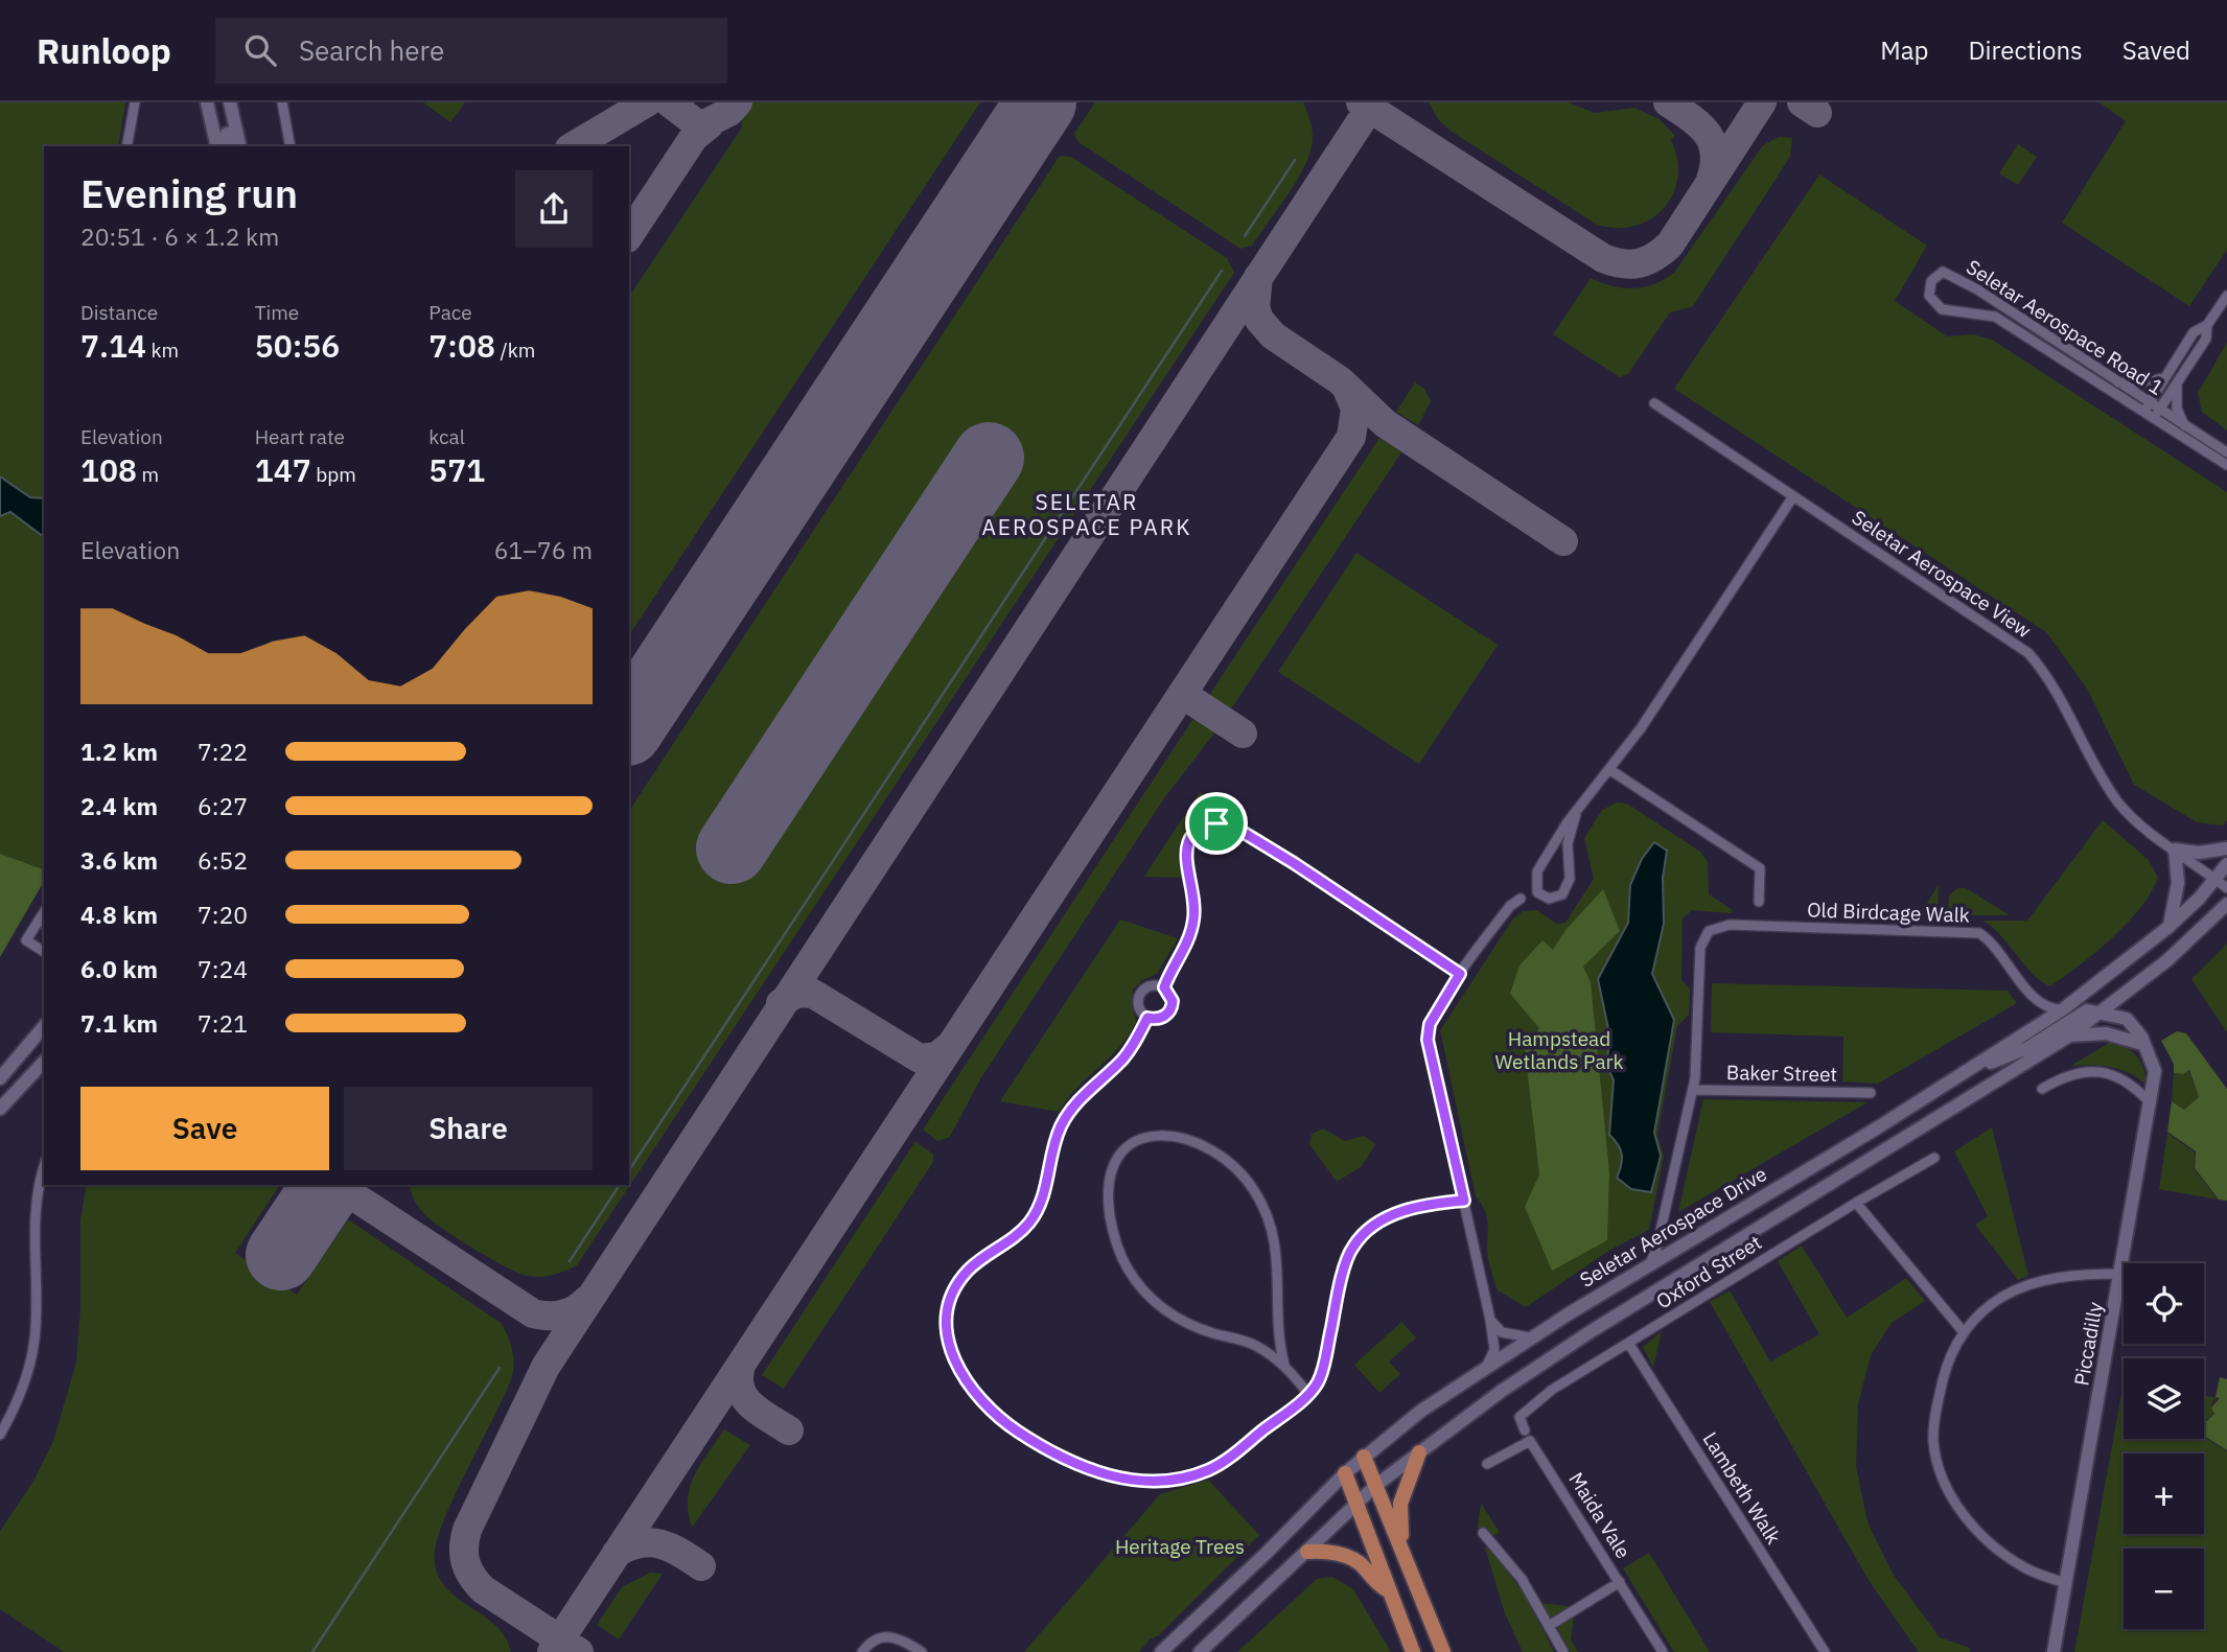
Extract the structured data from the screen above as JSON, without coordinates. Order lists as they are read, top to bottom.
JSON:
{
  "streets": {
    "street": [
      "Seletar Aerospace Road 1",
      "Seletar Aerospace View",
      "Old Birdcage Walk",
      "Baker Street",
      "Seletar Aerospace Drive",
      "Oxford Street",
      "Piccadilly",
      "Lambeth Walk",
      "Maida Vale"
    ]
  },
  "crossings": [
    ["Seletar Aerospace View", "Seletar Aerospace Drive"],
    ["Old Birdcage Walk", "Baker Street"],
    ["Old Birdcage Walk", "Seletar Aerospace Drive"],
    ["Oxford Street", "Lambeth Walk"]
  ],
  "districts": ["SELETAR AEROSPACE PARK"],
  "parks": ["Hampstead Wetlands Park", "Heritage Trees"],
  "page": {
    "header": "Runloop",
    "search": "Search here",
    "nav": ["Map", "Directions", "Saved"],
    "heading": ["Evening run", "20:51 · 6 × 1.2 km"],
    "stats": [
      ["Distance", "7.14 km"],
      ["Time", "50:56"],
      ["Pace", "7:08 /km"],
      ["Elevation", "108 m"],
      ["Heart rate", "147 bpm"],
      ["kcal", "571"]
    ],
    "chart": ["Elevation", "61–76 m"],
    "list": [
      {
        "name": "1.2 km",
        "note": "7:22"
      },
      {
        "name": "2.4 km",
        "note": "6:27"
      },
      {
        "name": "3.6 km",
        "note": "6:52"
      },
      {
        "name": "4.8 km",
        "note": "7:20"
      },
      {
        "name": "6.0 km",
        "note": "7:24"
      },
      {
        "name": "7.1 km",
        "note": "7:21"
      }
    ],
    "buttons": ["Save", "Share"],
    "map_buttons": ["+", "−"]
  }
}
